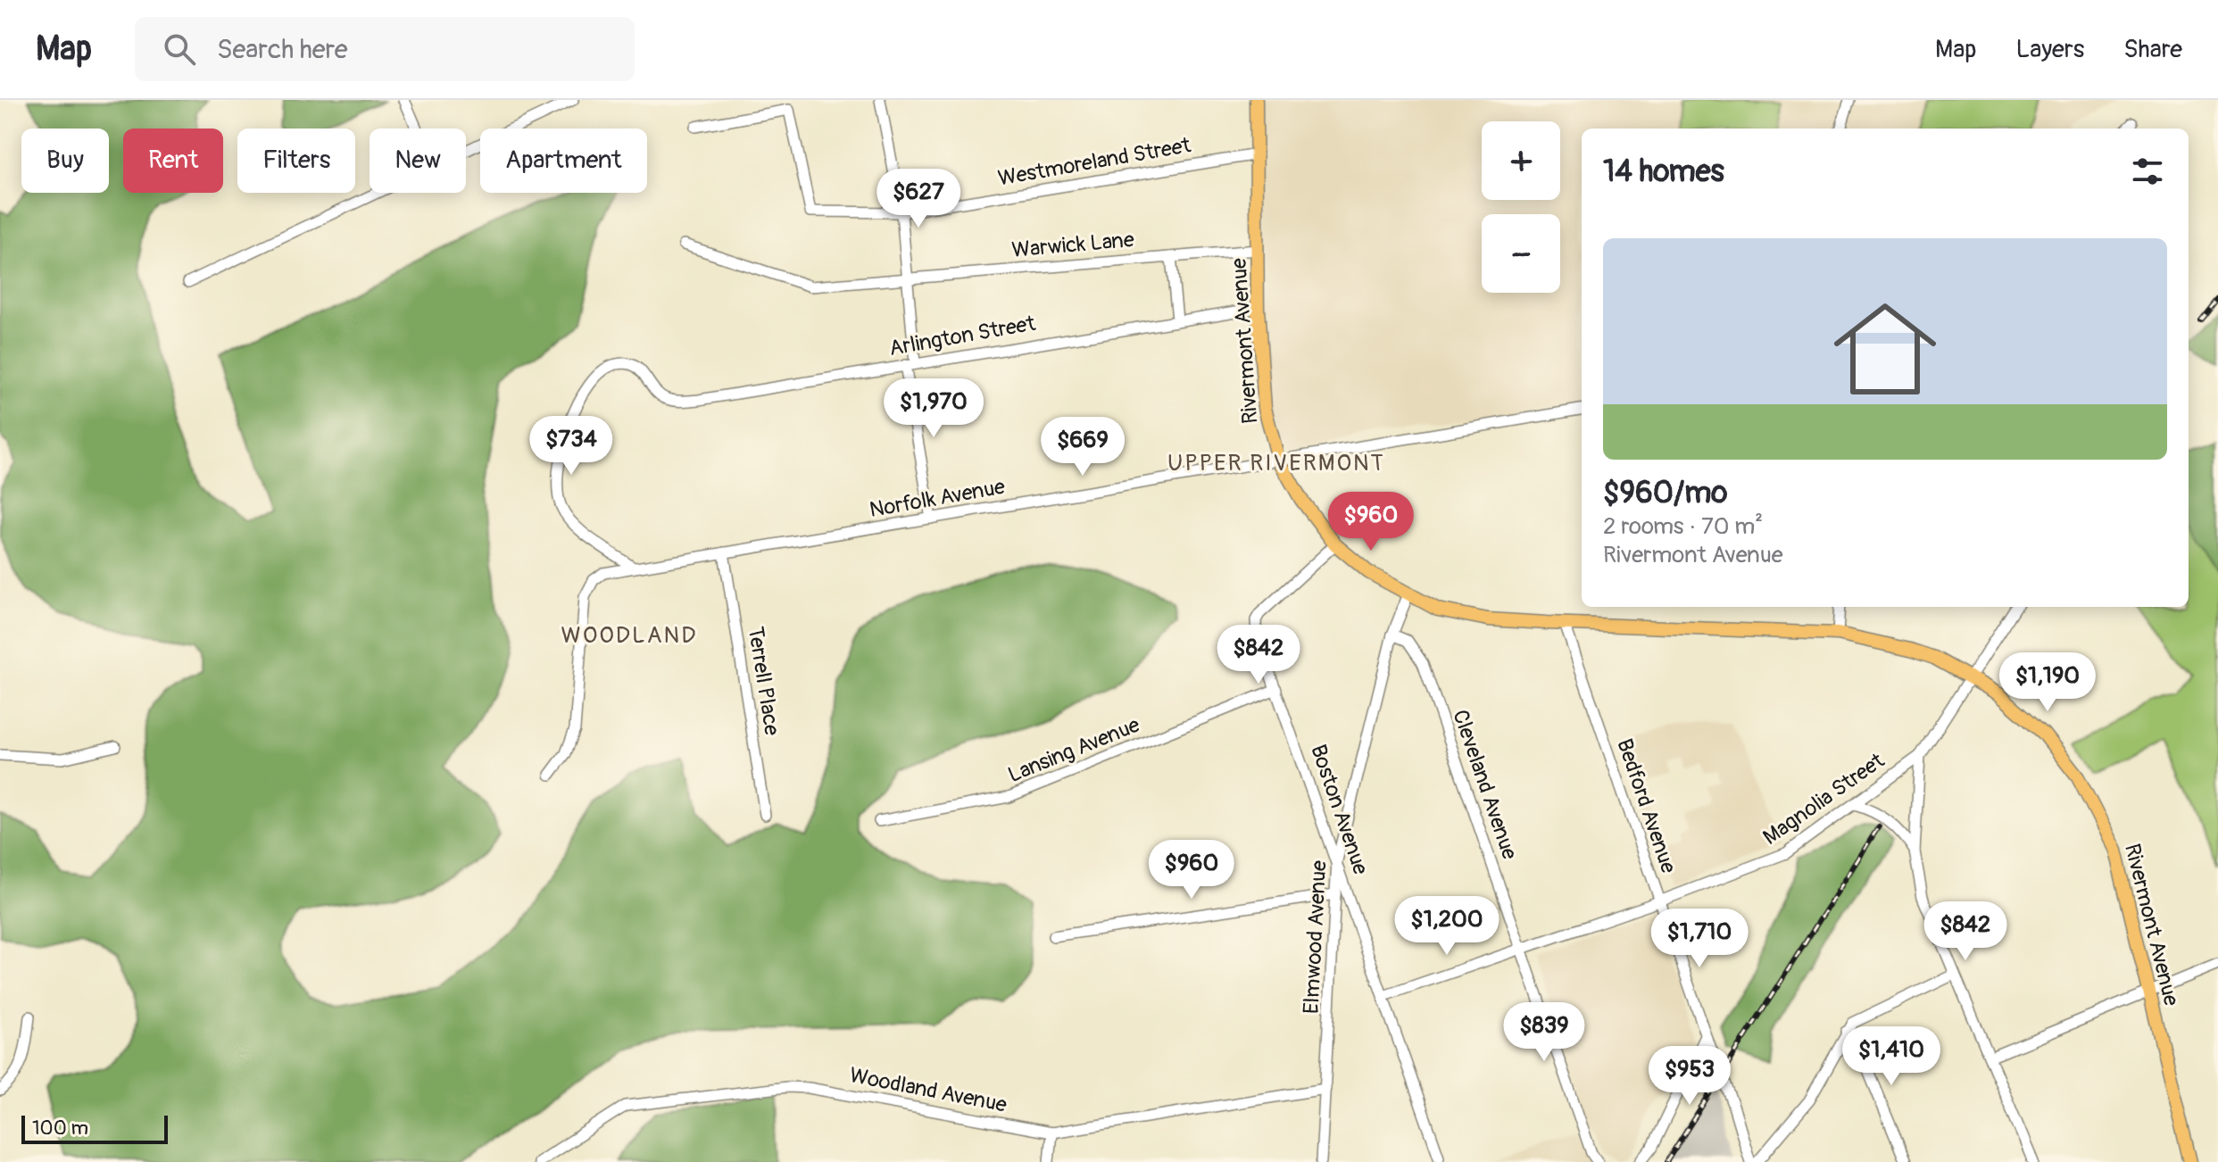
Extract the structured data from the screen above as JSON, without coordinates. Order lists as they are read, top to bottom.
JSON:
{
  "streets": {
    "main road": ["Rivermont Avenue"],
    "street": [
      "Westmoreland Street",
      "Warwick Lane",
      "Arlington Street",
      "Norfolk Avenue",
      "Terrell Place",
      "Lansing Avenue",
      "Cleveland Avenue",
      "Magnolia Street",
      "Bedford Avenue",
      "Boston Avenue",
      "Elmwood Avenue",
      "Woodland Avenue"
    ]
  },
  "crossings": [
    ["Westmoreland Street", "Rivermont Avenue"],
    ["Warwick Lane", "Rivermont Avenue"],
    ["Arlington Street", "Rivermont Avenue"],
    ["Arlington Street", "Norfolk Avenue"],
    ["Rivermont Avenue", "Norfolk Avenue"],
    ["Rivermont Avenue", "Bedford Avenue"],
    ["Rivermont Avenue", "Boston Avenue"],
    ["Rivermont Avenue", "Elmwood Avenue"],
    ["Norfolk Avenue", "Terrell Place"],
    ["Lansing Avenue", "Boston Avenue"],
    ["Cleveland Avenue", "Magnolia Street"],
    ["Cleveland Avenue", "Elmwood Avenue"],
    ["Magnolia Street", "Bedford Avenue"],
    ["Magnolia Street", "Boston Avenue"],
    ["Boston Avenue", "Elmwood Avenue"],
    ["Elmwood Avenue", "Woodland Avenue"]
  ],
  "districts": ["UPPER RIVERMONT", "WOODLAND"],
  "scale_bar": "100 m",
  "page": {
    "header": "Map",
    "search": "Search here",
    "nav": ["Map", "Layers", "Share"],
    "map_buttons": ["+", "−"],
    "chip": [
      "Buy",
      "Rent",
      "Filters",
      "New",
      "Apartment"
    ],
    "heading": "14 homes",
    "price": [
      "$627",
      "$1,970",
      "$734",
      "$669",
      "$960",
      "$842",
      "$1,190",
      "$960",
      "$1,200",
      "$842",
      "$1,710",
      "$839",
      "$1,410",
      "$953"
    ],
    "list": [
      {
        "name": "$960/mo",
        "note": "2 rooms · 70 m² · Rivermont Avenue"
      }
    ],
    "scale": "100 m"
  }
}
